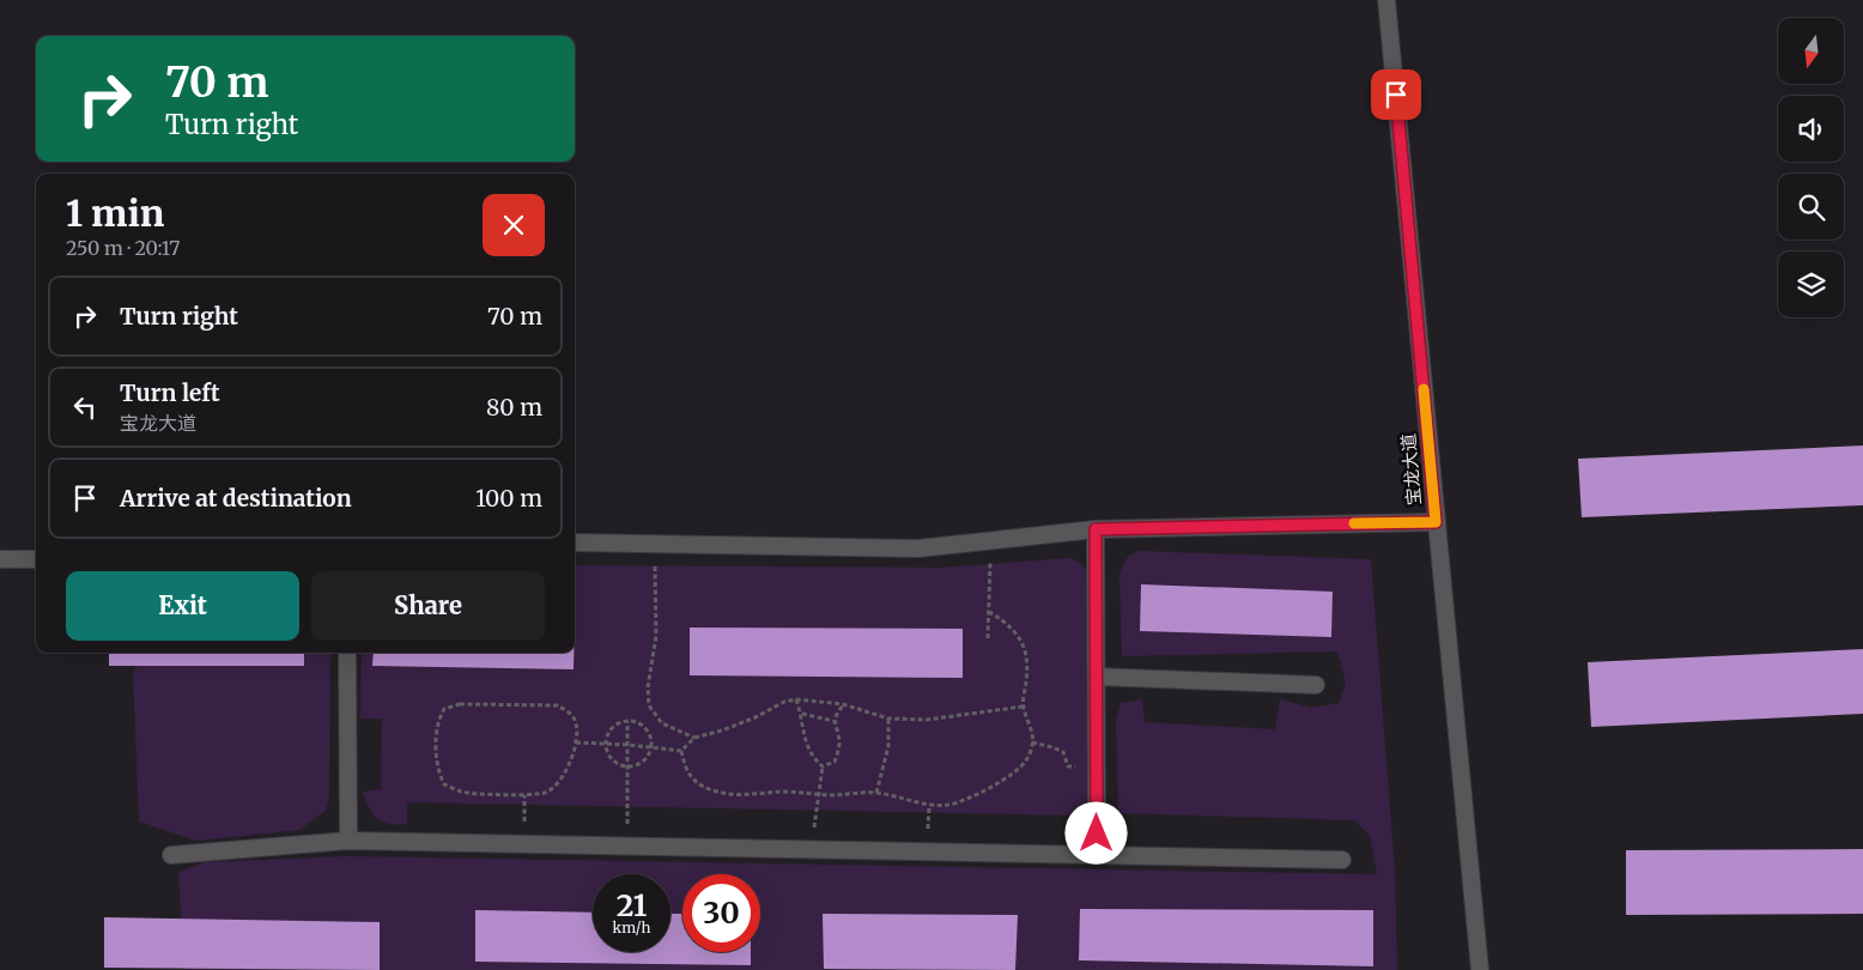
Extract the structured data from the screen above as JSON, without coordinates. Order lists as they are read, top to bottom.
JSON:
{
  "streets": {
    "street": ["宝龙大道"]
  },
  "north": "bottom",
  "page": {
    "turn": ["70 m", "Turn right"],
    "heading": ["1 min", "250 m · 20:17"],
    "list": [
      {
        "name": "Turn right",
        "value": "70 m"
      },
      {
        "name": "Turn left",
        "note": "宝龙大道",
        "value": "80 m"
      },
      {
        "name": "Arrive at destination",
        "value": "100 m"
      }
    ],
    "buttons": ["Exit", "Share"],
    "speed": "21 km/h",
    "limit": "30"
  }
}
